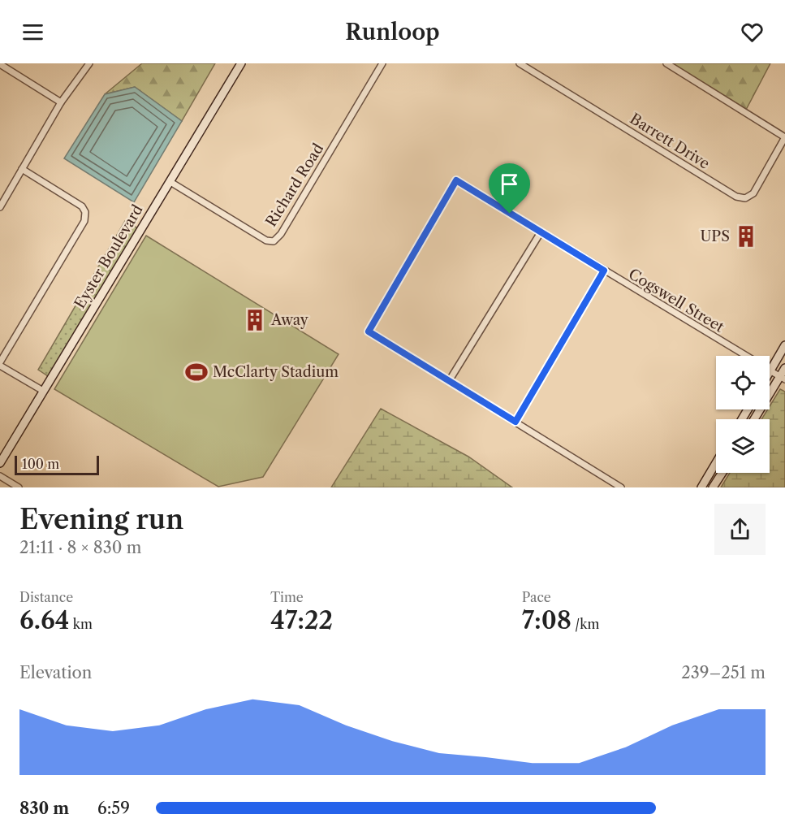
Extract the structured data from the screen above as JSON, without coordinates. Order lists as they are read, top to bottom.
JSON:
{
  "streets": {
    "street": [
      "Barrett Drive",
      "Richard Road",
      "Eyster Boulevard",
      "Cogswell Street"
    ]
  },
  "crossings": [
    ["Richard Road", "Eyster Boulevard"]
  ],
  "places": {
    "building": ["UPS", "Away"],
    "sports": ["McClarty Stadium"]
  },
  "scale_bar": "100 m",
  "page": {
    "header": "Runloop",
    "scale": "100 m",
    "heading": ["Evening run", "21:11 · 8 × 830 m"],
    "stats": [
      ["Distance", "6.64 km"],
      ["Time", "47:22"],
      ["Pace", "7:08 /km"]
    ],
    "chart": ["Elevation", "239–251 m"],
    "list": [
      {
        "name": "830 m",
        "note": "6:59"
      }
    ]
  }
}
